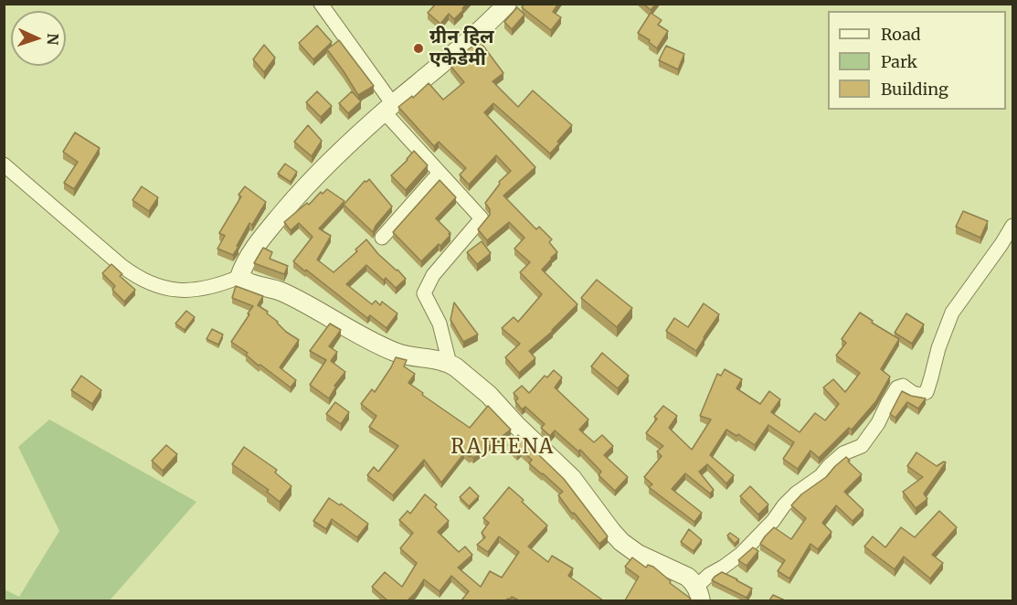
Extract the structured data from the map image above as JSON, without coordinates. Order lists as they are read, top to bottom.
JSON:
{
  "districts": ["RAJHENA"],
  "places": ["ग्रीन हिल एकेडेमी"],
  "legend": ["Road", "Park", "Building"],
  "north": "right"
}
